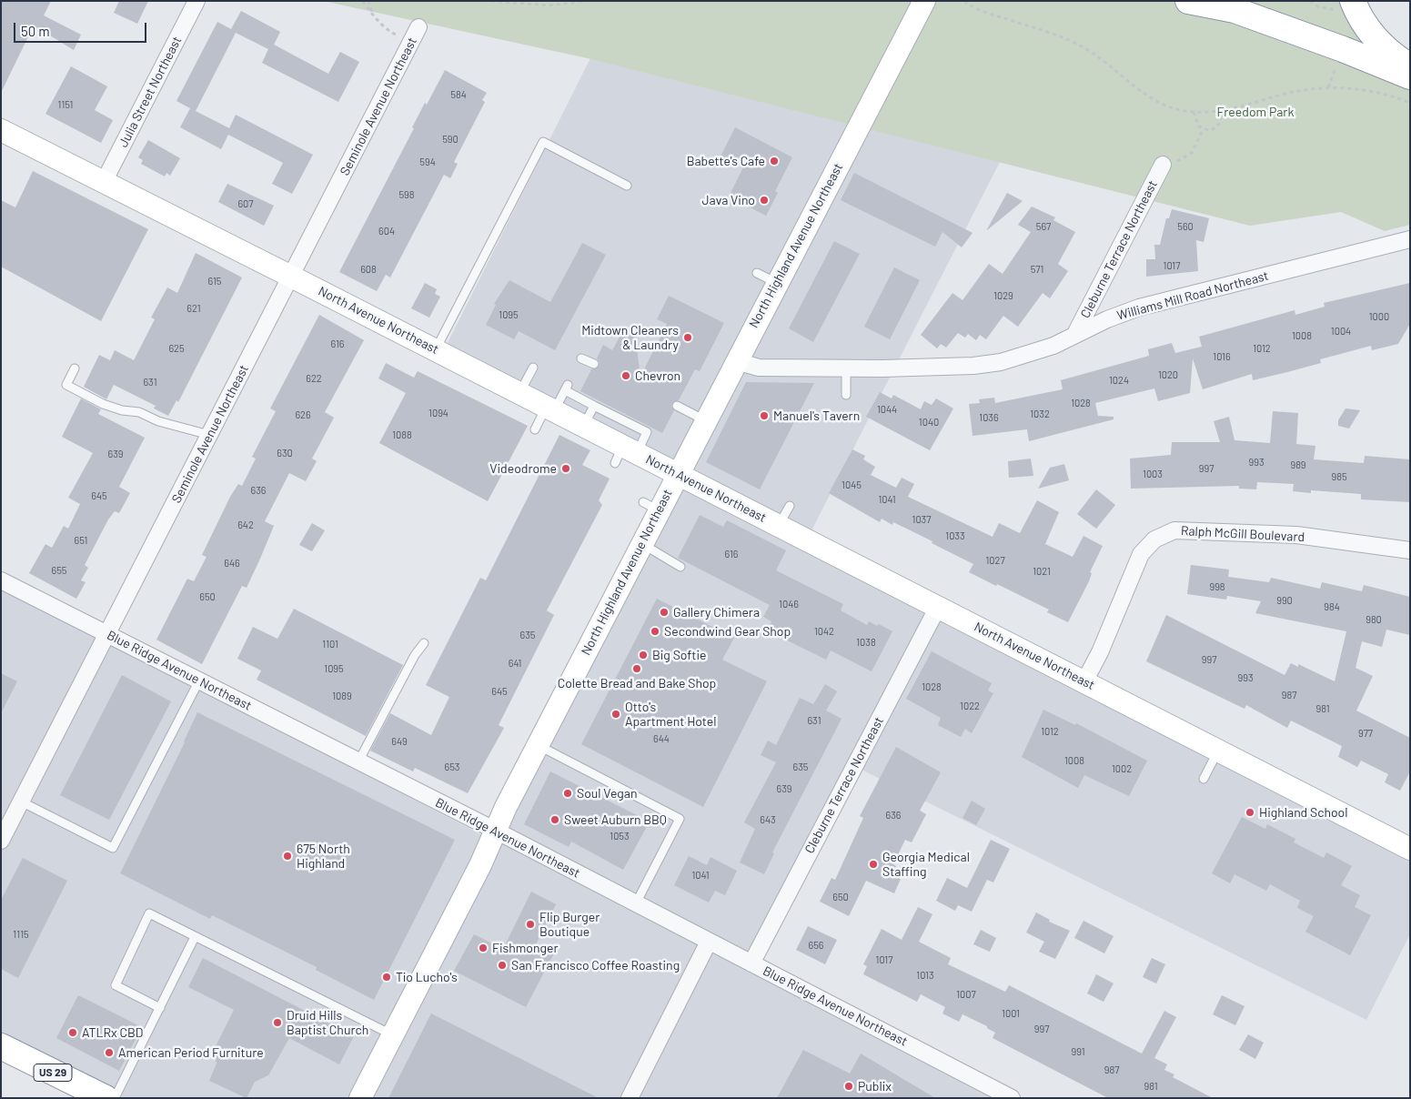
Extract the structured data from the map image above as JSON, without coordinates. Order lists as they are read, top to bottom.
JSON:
{
  "streets": {
    "highway": ["US 29"],
    "main road": ["North Highland Avenue Northeast", "North Avenue Northeast"],
    "street": [
      "Julia Street Northeast",
      "Seminole Avenue Northeast",
      "Cleburne Terrace Northeast",
      "Williams Mill Road Northeast",
      "Ralph McGill Boulevard",
      "Blue Ridge Avenue Northeast"
    ]
  },
  "crossings": [
    ["Julia Street Northeast", "North Avenue Northeast"],
    ["Seminole Avenue Northeast", "North Avenue Northeast"],
    ["Seminole Avenue Northeast", "Blue Ridge Avenue Northeast"],
    ["North Highland Avenue Northeast", "Williams Mill Road Northeast"],
    ["North Highland Avenue Northeast", "North Avenue Northeast"],
    ["North Highland Avenue Northeast", "Blue Ridge Avenue Northeast"],
    ["Cleburne Terrace Northeast", "Williams Mill Road Northeast"],
    ["Cleburne Terrace Northeast", "North Avenue Northeast"],
    ["Cleburne Terrace Northeast", "Blue Ridge Avenue Northeast"],
    ["North Avenue Northeast", "Ralph McGill Boulevard"]
  ],
  "parks": ["Freedom Park"],
  "places": [
    "Babette's Cafe",
    "Java Vino",
    "Midtown Cleaners & Laundry",
    "Chevron",
    "Manuel's Tavern",
    "Videodrome",
    "Gallery Chimera",
    "Secondwind Gear Shop",
    "Big Softie",
    "Colette Bread and Bake Shop",
    "Otto's Apartment Hotel",
    "Soul Vegan",
    "Highland School",
    "Sweet Auburn BBQ",
    "675 North Highland",
    "Georgia Medical Staffing",
    "Flip Burger Boutique",
    "Fishmonger",
    "San Francisco Coffee Roasting",
    "Tio Lucho's",
    "Druid Hills Baptist Church",
    "ATLRx CBD",
    "American Period Furniture",
    "Publix"
  ],
  "house_numbers": [
    "584",
    "1151",
    "590",
    "594",
    "598",
    "607",
    "567",
    "560",
    "604",
    "1017",
    "608",
    "571",
    "615",
    "1029",
    "621",
    "1095",
    "1000",
    "1004",
    "1008",
    "616",
    "625",
    "1012",
    "1016",
    "1020",
    "622",
    "1024",
    "631",
    "1028",
    "1044",
    "1094",
    "1032",
    "626",
    "1036",
    "1040",
    "1088",
    "630",
    "639",
    "993",
    "989",
    "997",
    "1003",
    "985",
    "1045",
    "636",
    "645",
    "1041",
    "1037",
    "642",
    "1033",
    "651",
    "616",
    "1027",
    "646",
    "655",
    "1021",
    "998",
    "650",
    "990",
    "1046",
    "984",
    "980",
    "1042",
    "635",
    "1038",
    "1101",
    "997",
    "641",
    "1095",
    "993",
    "1028",
    "645",
    "987",
    "1089",
    "1022",
    "981",
    "631",
    "1012",
    "977",
    "644",
    "649",
    "1008",
    "653",
    "635",
    "1002",
    "639",
    "636",
    "643",
    "1053",
    "1041",
    "650",
    "1115",
    "656",
    "1017",
    "1013",
    "1007",
    "1001",
    "997",
    "991",
    "987",
    "981"
  ],
  "scale_bar": "50 m"
}
